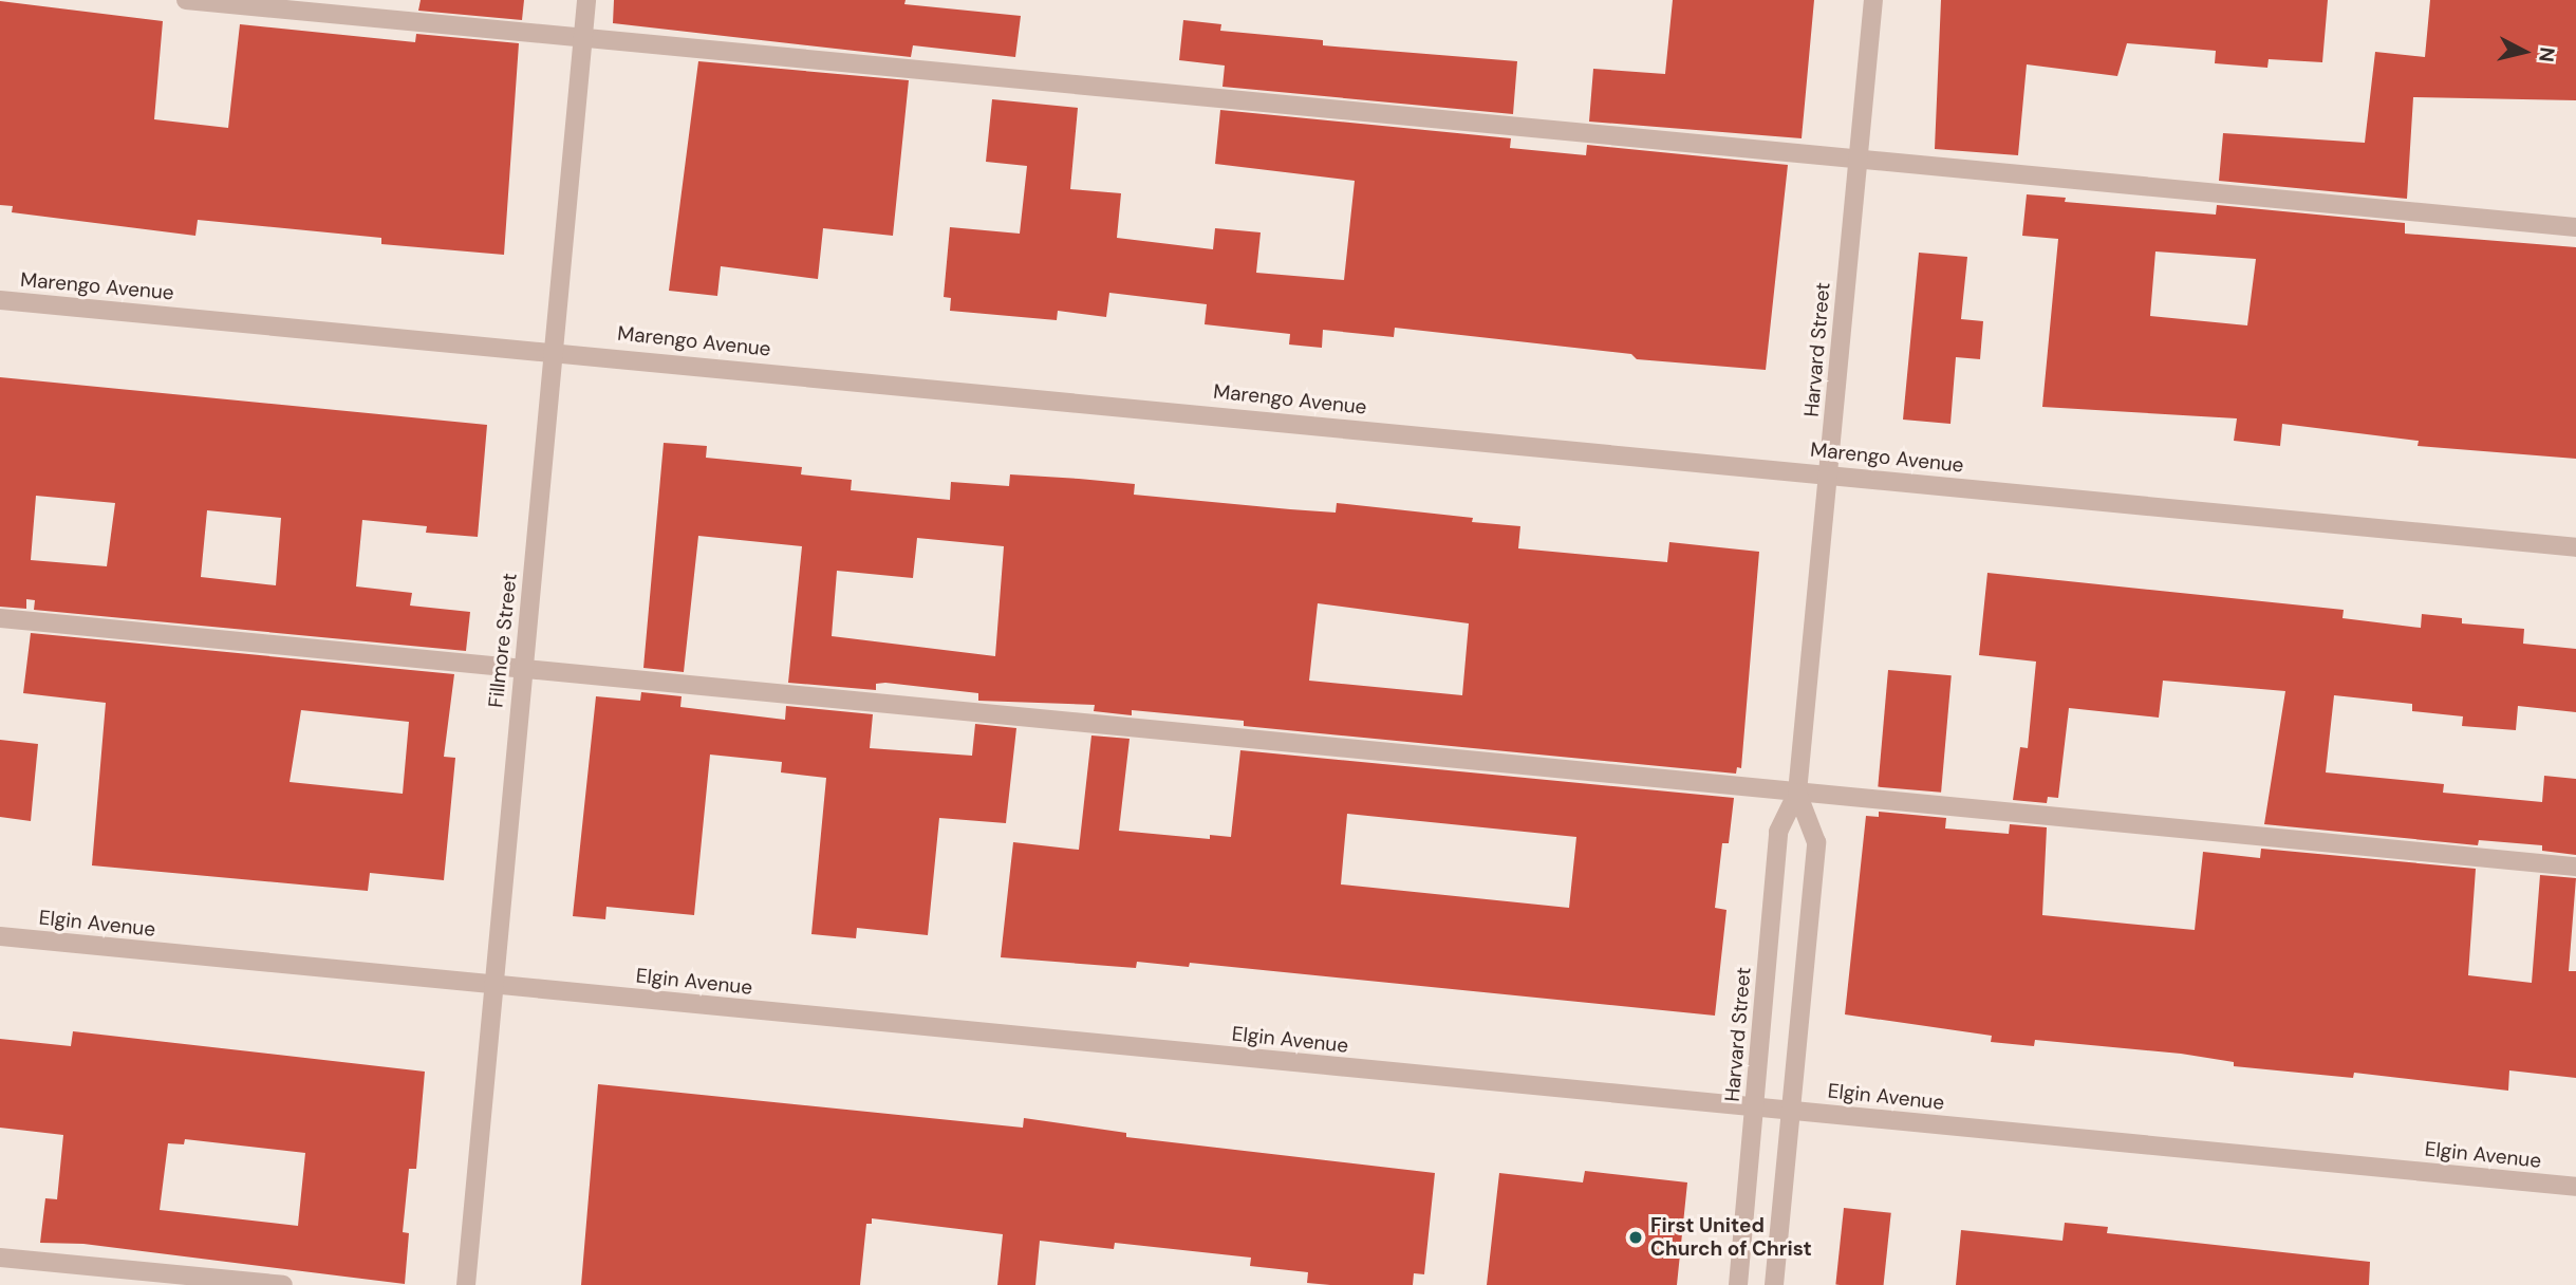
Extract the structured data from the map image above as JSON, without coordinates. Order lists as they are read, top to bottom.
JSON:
{
  "streets": {
    "street": [
      "Marengo Avenue",
      "Harvard Street",
      "Fillmore Street",
      "Elgin Avenue"
    ]
  },
  "crossings": [
    ["Marengo Avenue", "Harvard Street"],
    ["Marengo Avenue", "Fillmore Street"],
    ["Harvard Street", "Elgin Avenue"],
    ["Fillmore Street", "Elgin Avenue"]
  ],
  "places": ["First United Church of Christ"],
  "north": "right"
}
